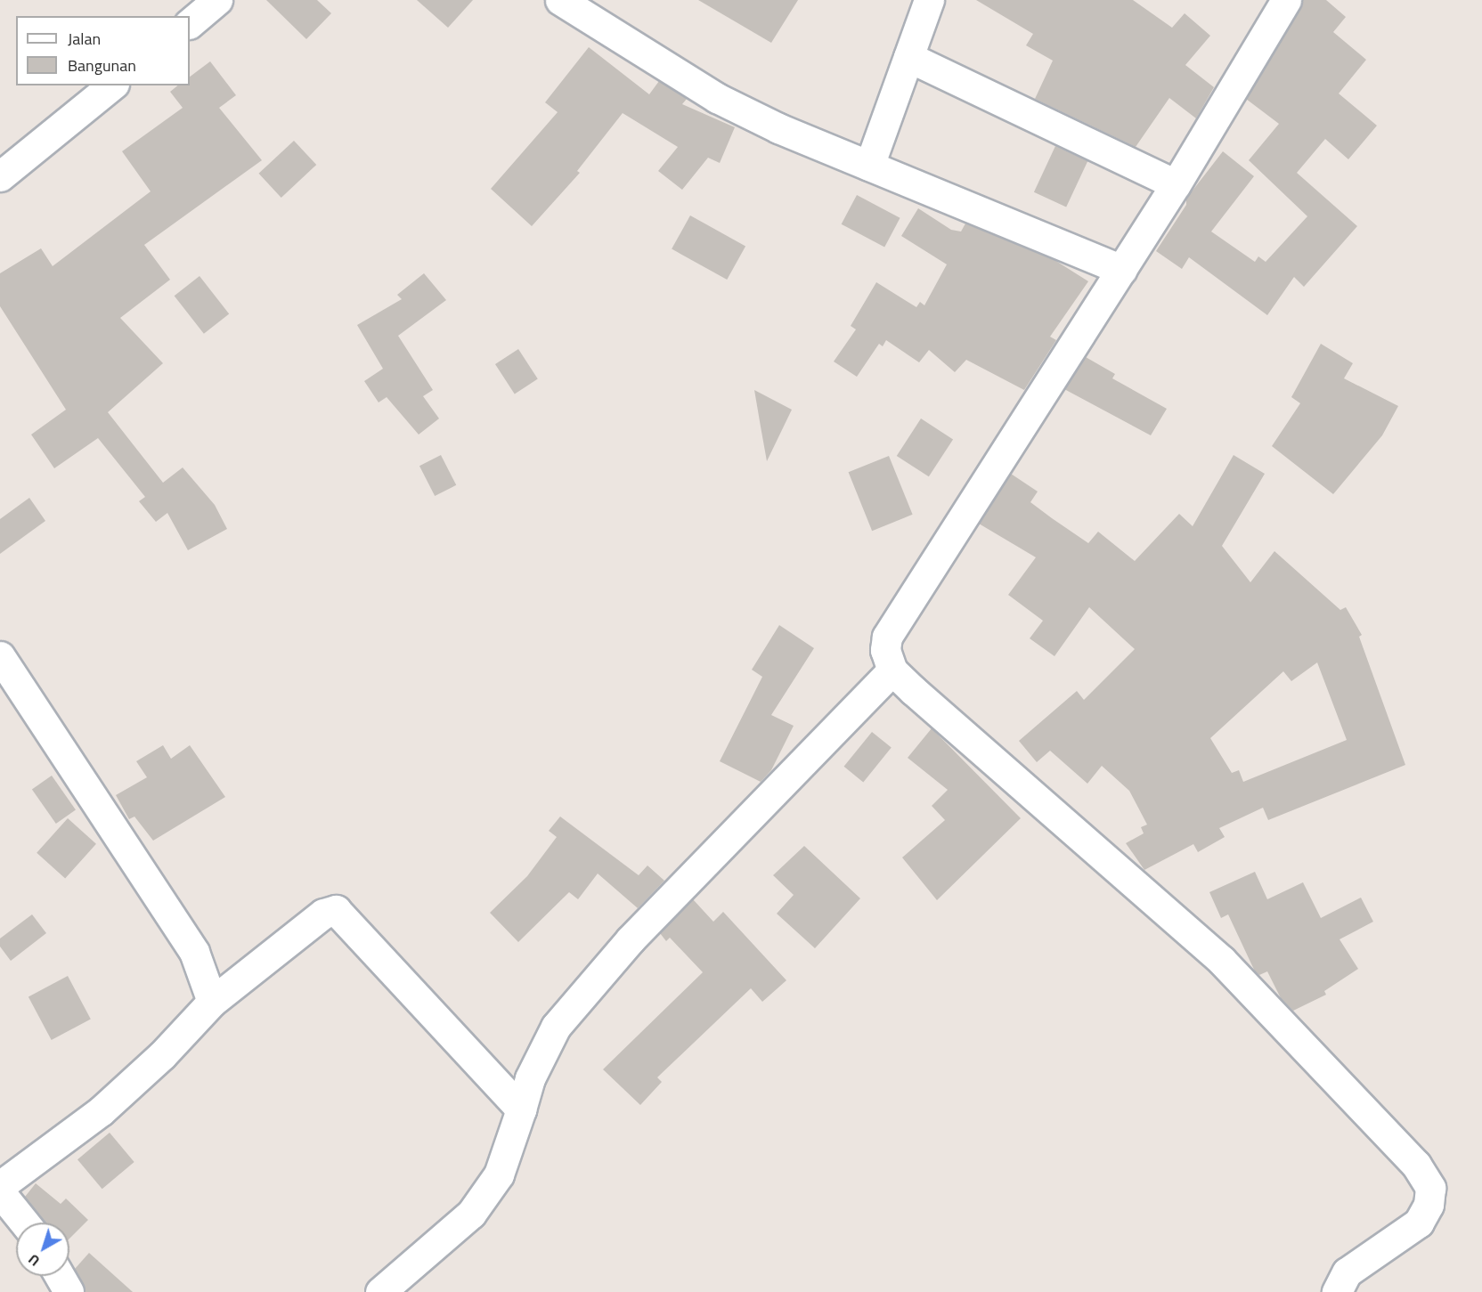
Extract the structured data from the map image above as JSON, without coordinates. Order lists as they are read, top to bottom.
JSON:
{
  "legend": ["Jalan", "Bangunan"],
  "north": "bottom left"
}
